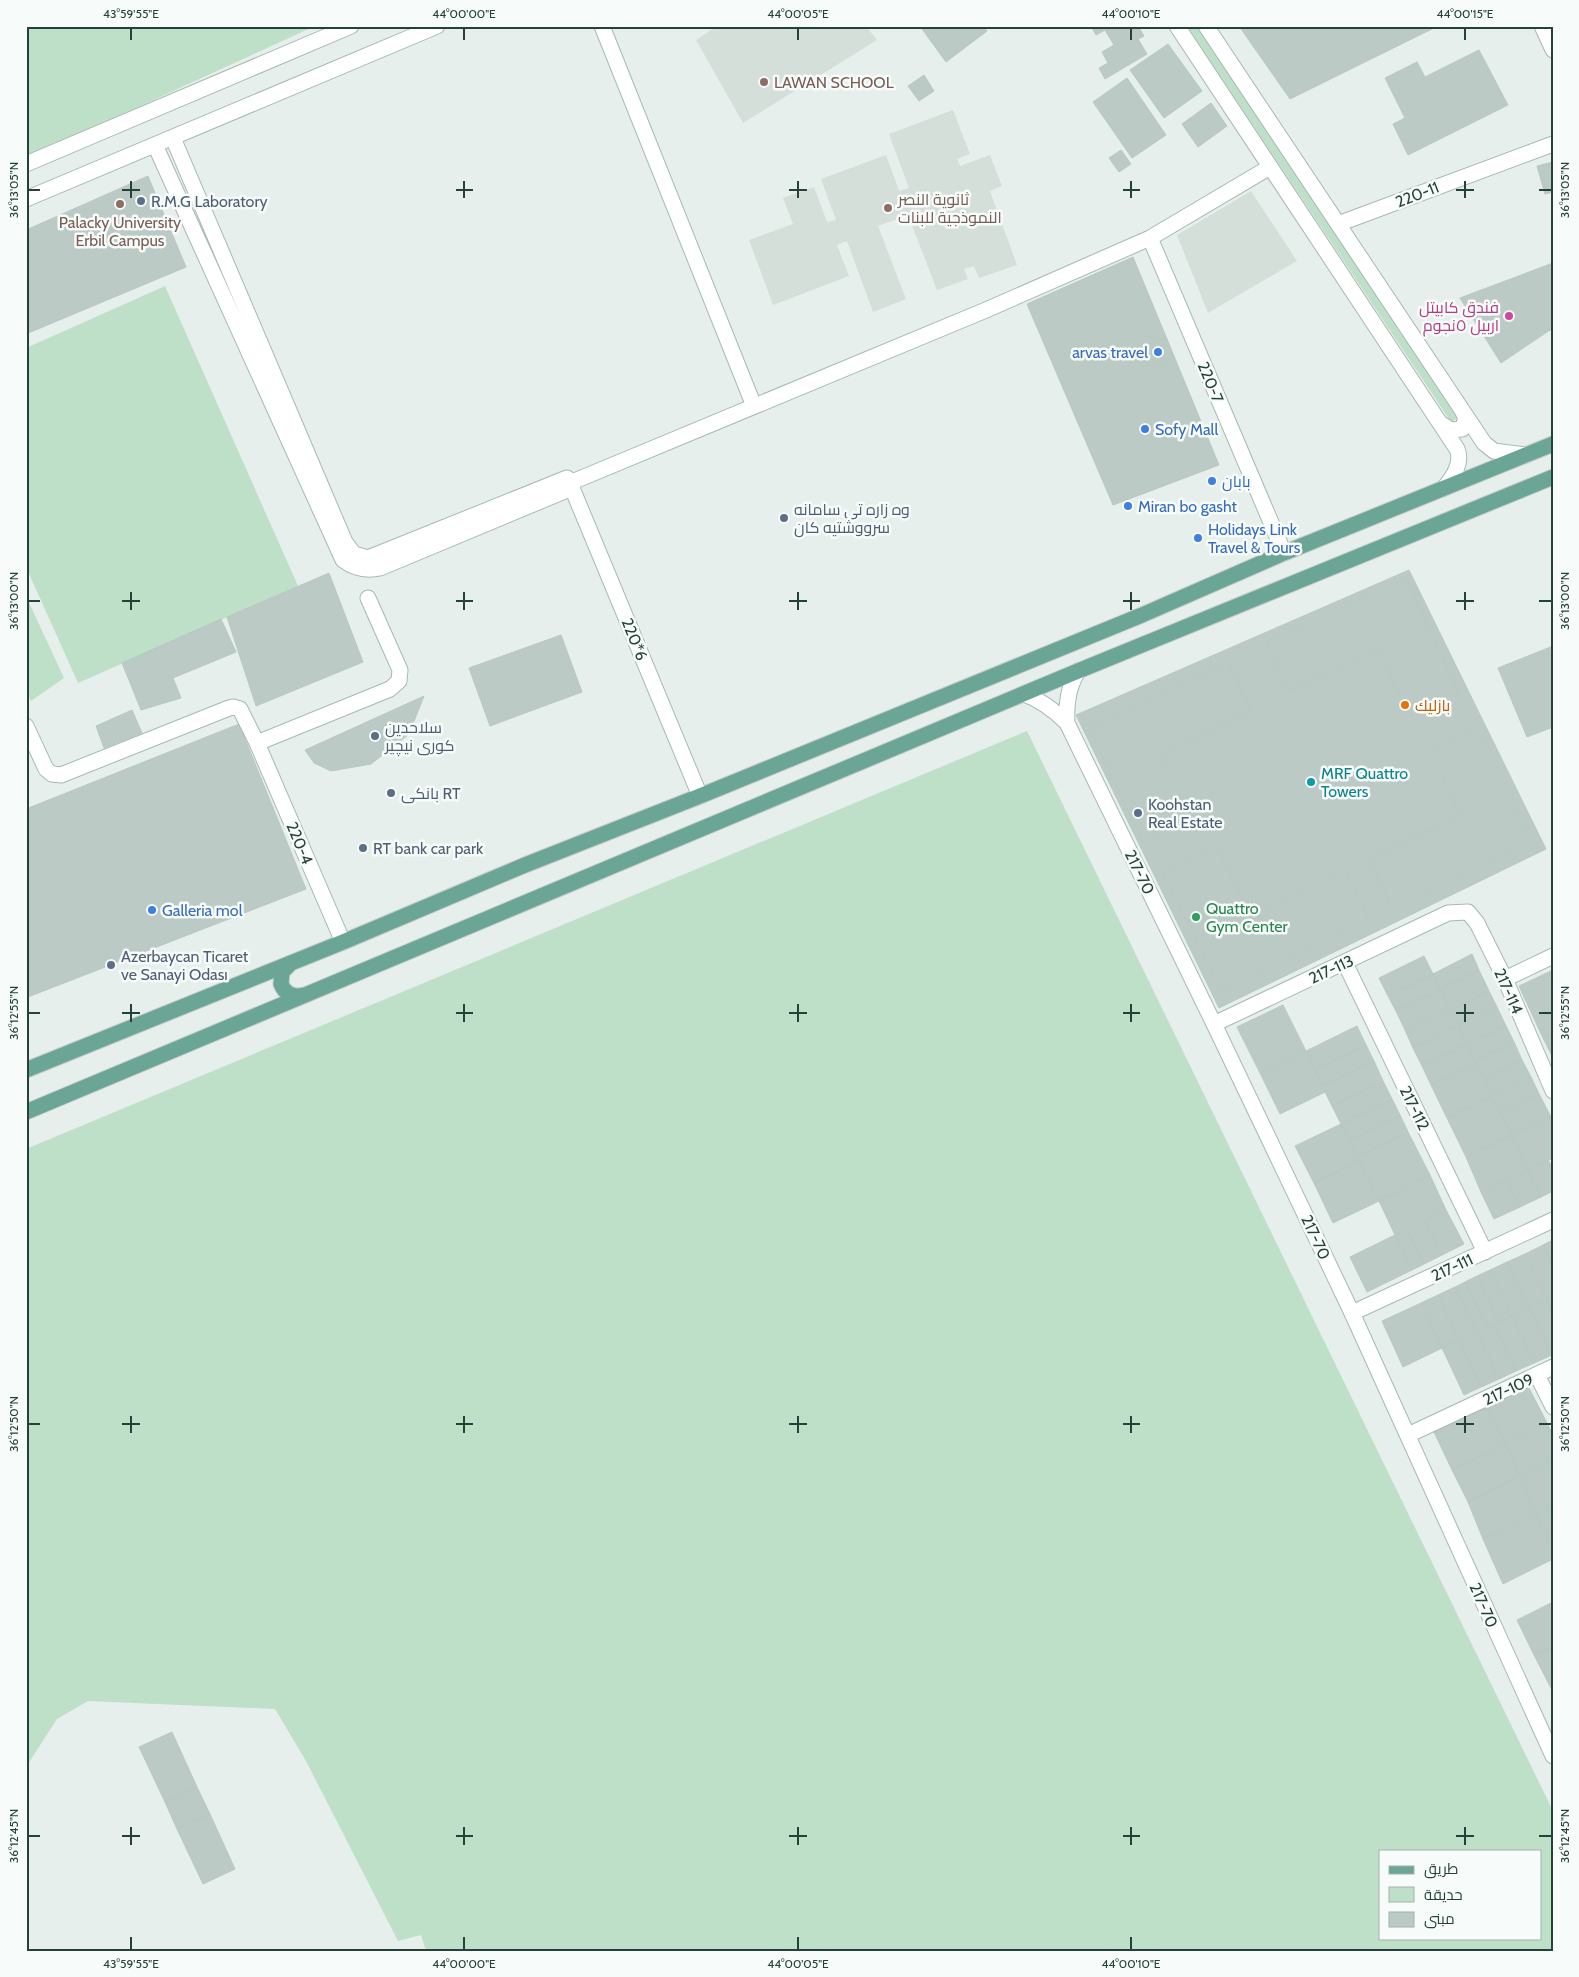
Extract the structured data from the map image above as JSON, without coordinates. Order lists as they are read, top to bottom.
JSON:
{
  "streets": {
    "street": [
      "220-11",
      "220-7",
      "220*6",
      "220-4",
      "217-70",
      "217-113",
      "217-114",
      "217-112",
      "217-111",
      "217-109"
    ]
  },
  "crossings": [
    ["217-70", "217-113"],
    ["217-70", "217-111"],
    ["217-70", "217-109"],
    ["217-113", "217-114"],
    ["217-113", "217-112"],
    ["217-112", "217-111"]
  ],
  "places": [
    "LAWAN SCHOOL",
    "R.M.G Laboratory",
    "Palacky University Erbil Campus",
    "ثانوية النصر النموذجية للبنات",
    "فندق كابيتل اربيل ٥نجوم",
    "arvas travel",
    "Sofy Mall",
    "بابان",
    "Miran bo gasht",
    "وه زاره تى سامانه سرووشتيه كان",
    "Holidays Link Travel & Tours",
    "بازليك",
    "سلاحدین كوری نیچیر",
    "MRF Quattro Towers",
    "بانكی RT",
    "Koohstan Real Estate",
    "RT bank car park",
    "Galleria mol",
    "Quattro Gym Center",
    "Azerbaycan Ticaret ve Sanayi Odası"
  ],
  "legend": ["طريق", "حديقة", "مبنى"],
  "coordinates": [
    "43°59'55\"E",
    "44°00'00\"E",
    "44°00'05\"E",
    "44°00'10\"E",
    "44°00'15\"E",
    "36°13'05\"N",
    "36°13'00\"N",
    "36°12'55\"N",
    "36°12'50\"N",
    "36°12'45\"N"
  ]
}
